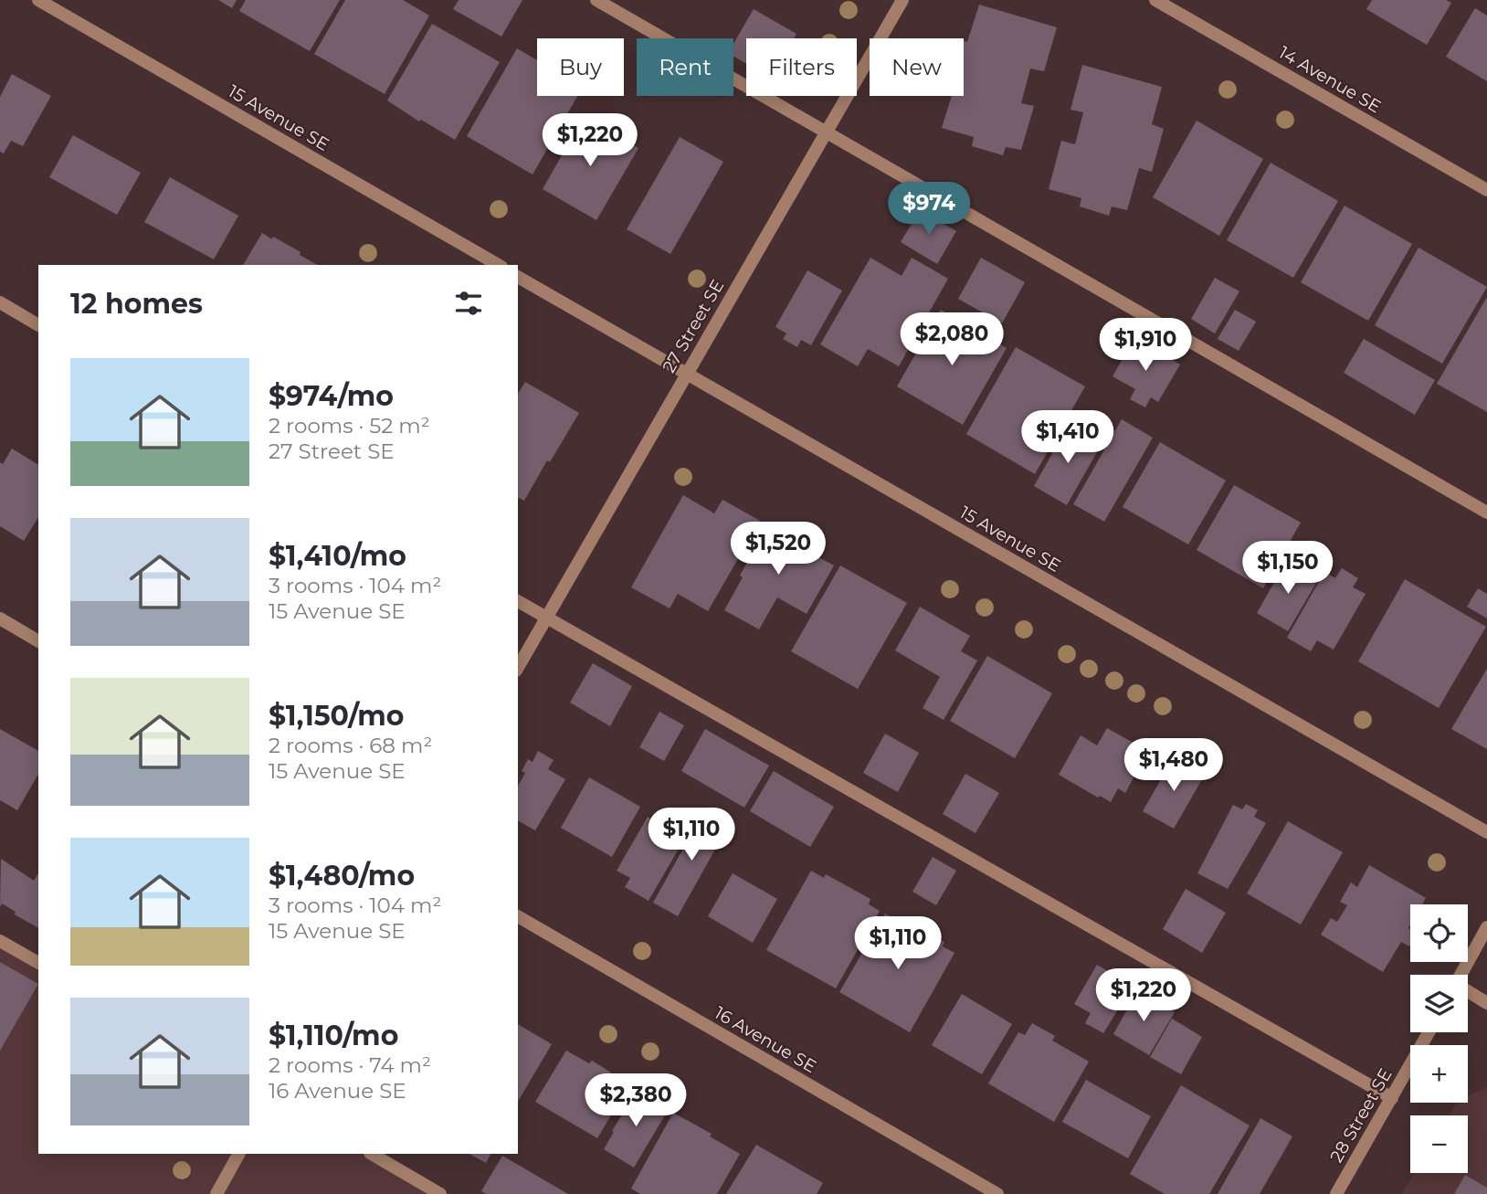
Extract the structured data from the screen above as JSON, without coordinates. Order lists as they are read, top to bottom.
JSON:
{
  "streets": {
    "street": [
      "14 Avenue SE",
      "15 Avenue SE",
      "27 Street SE",
      "16 Avenue SE",
      "28 Street SE"
    ]
  },
  "crossings": [
    ["15 Avenue SE", "27 Street SE"]
  ],
  "page": {
    "chip": [
      "Buy",
      "Rent",
      "Filters",
      "New"
    ],
    "price": [
      "$1,220",
      "$974",
      "$2,080",
      "$1,910",
      "$1,410",
      "$1,520",
      "$1,150",
      "$1,480",
      "$1,110",
      "$1,110",
      "$1,220",
      "$2,380"
    ],
    "heading": "12 homes",
    "list": [
      {
        "name": "$974/mo",
        "note": "2 rooms · 52 m² · 27 Street SE"
      },
      {
        "name": "$1,410/mo",
        "note": "3 rooms · 104 m² · 15 Avenue SE"
      },
      {
        "name": "$1,150/mo",
        "note": "2 rooms · 68 m² · 15 Avenue SE"
      },
      {
        "name": "$1,480/mo",
        "note": "3 rooms · 104 m² · 15 Avenue SE"
      },
      {
        "name": "$1,110/mo",
        "note": "2 rooms · 74 m² · 16 Avenue SE"
      }
    ],
    "map_buttons": ["+", "−"]
  }
}
